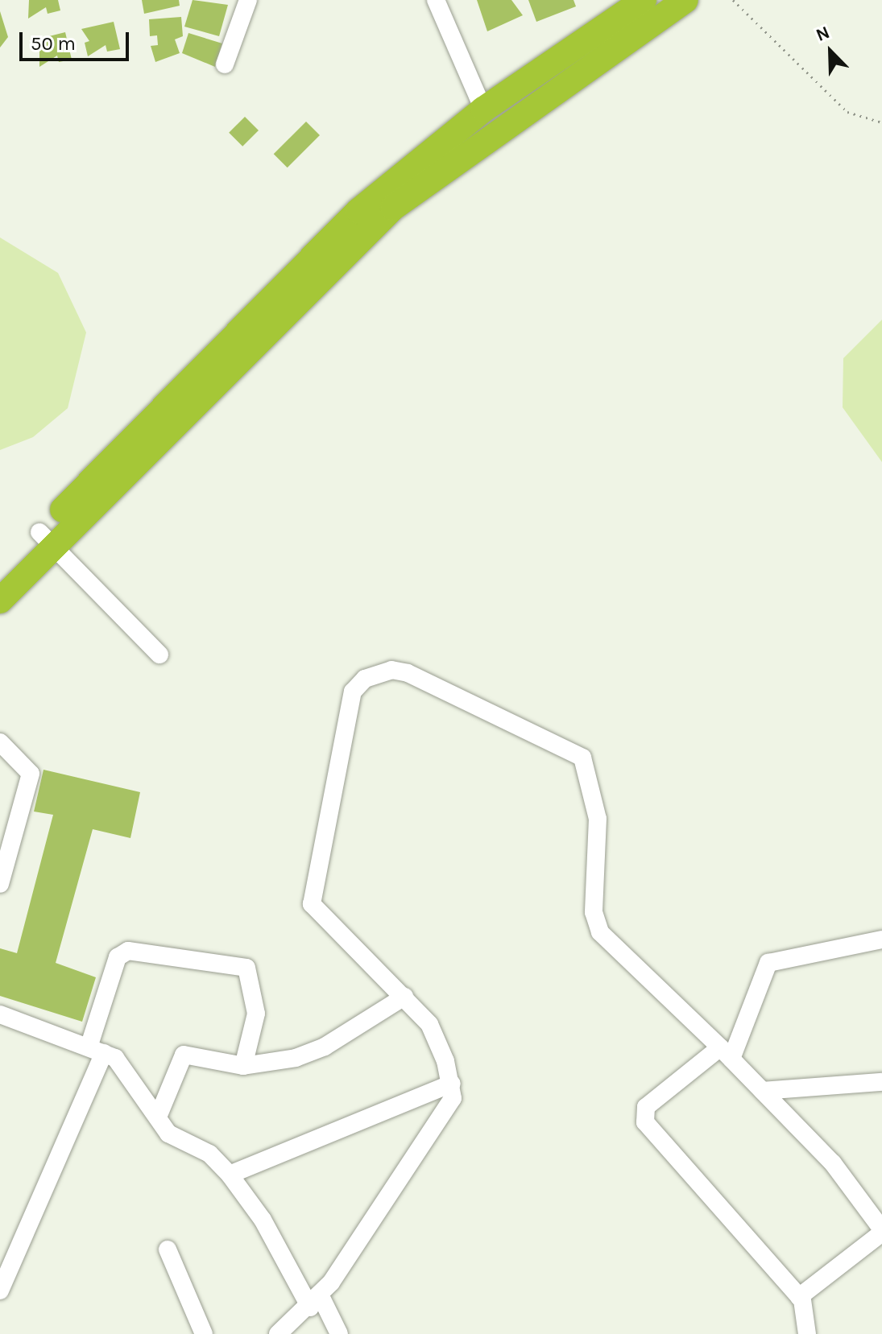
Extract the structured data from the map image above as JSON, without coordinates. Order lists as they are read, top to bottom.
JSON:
{
  "scale_bar": "50 m",
  "north": "top left"
}
